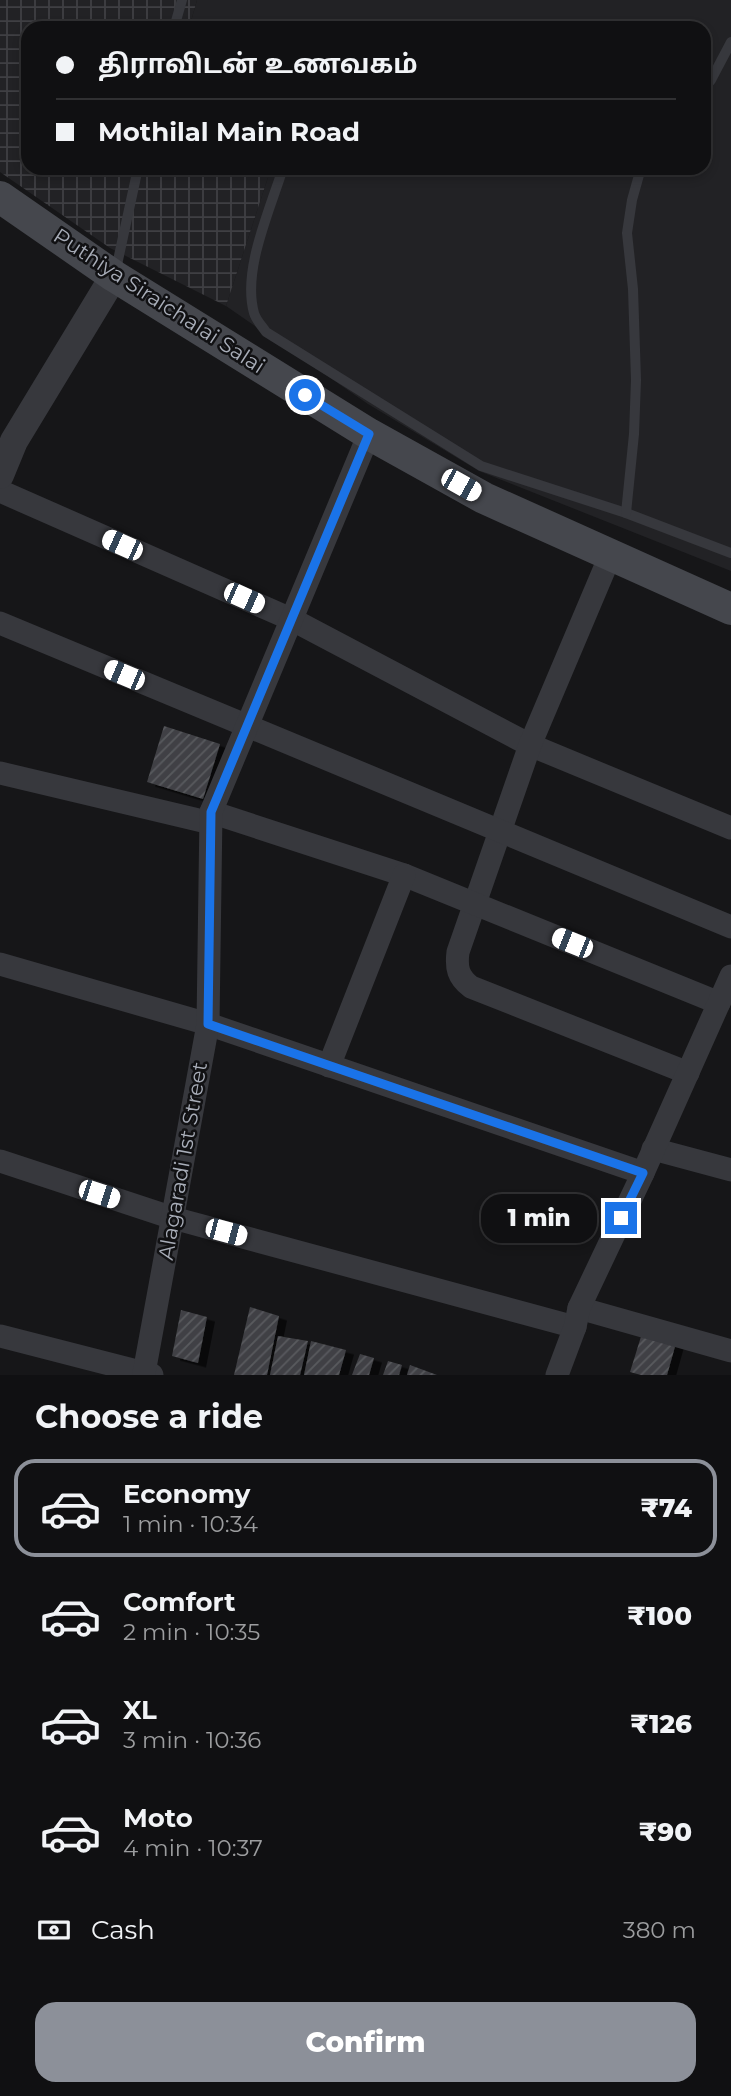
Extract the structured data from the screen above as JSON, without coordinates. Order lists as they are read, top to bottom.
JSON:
{
  "streets": {
    "main road": ["Puthiya Siraichalai Salai"],
    "street": ["Alagaradi 1st Street"]
  },
  "crossings": [
    ["Puthiya Siraichalai Salai", "Alagaradi 1st Street"]
  ],
  "page": {
    "banner": ["திராவிடன் உணவகம்", "Mothilal Main Road"],
    "bubble": "1 min",
    "heading": "Choose a ride",
    "list": [
      {
        "name": "Economy",
        "note": "1 min · 10:34",
        "value": "₹74"
      },
      {
        "name": "Comfort",
        "note": "2 min · 10:35",
        "value": "₹100"
      },
      {
        "name": "XL",
        "note": "3 min · 10:36",
        "value": "₹126"
      },
      {
        "name": "Moto",
        "note": "4 min · 10:37",
        "value": "₹90"
      }
    ],
    "pay": ["Cash", "380 m"],
    "buttons": "Confirm"
  }
}
